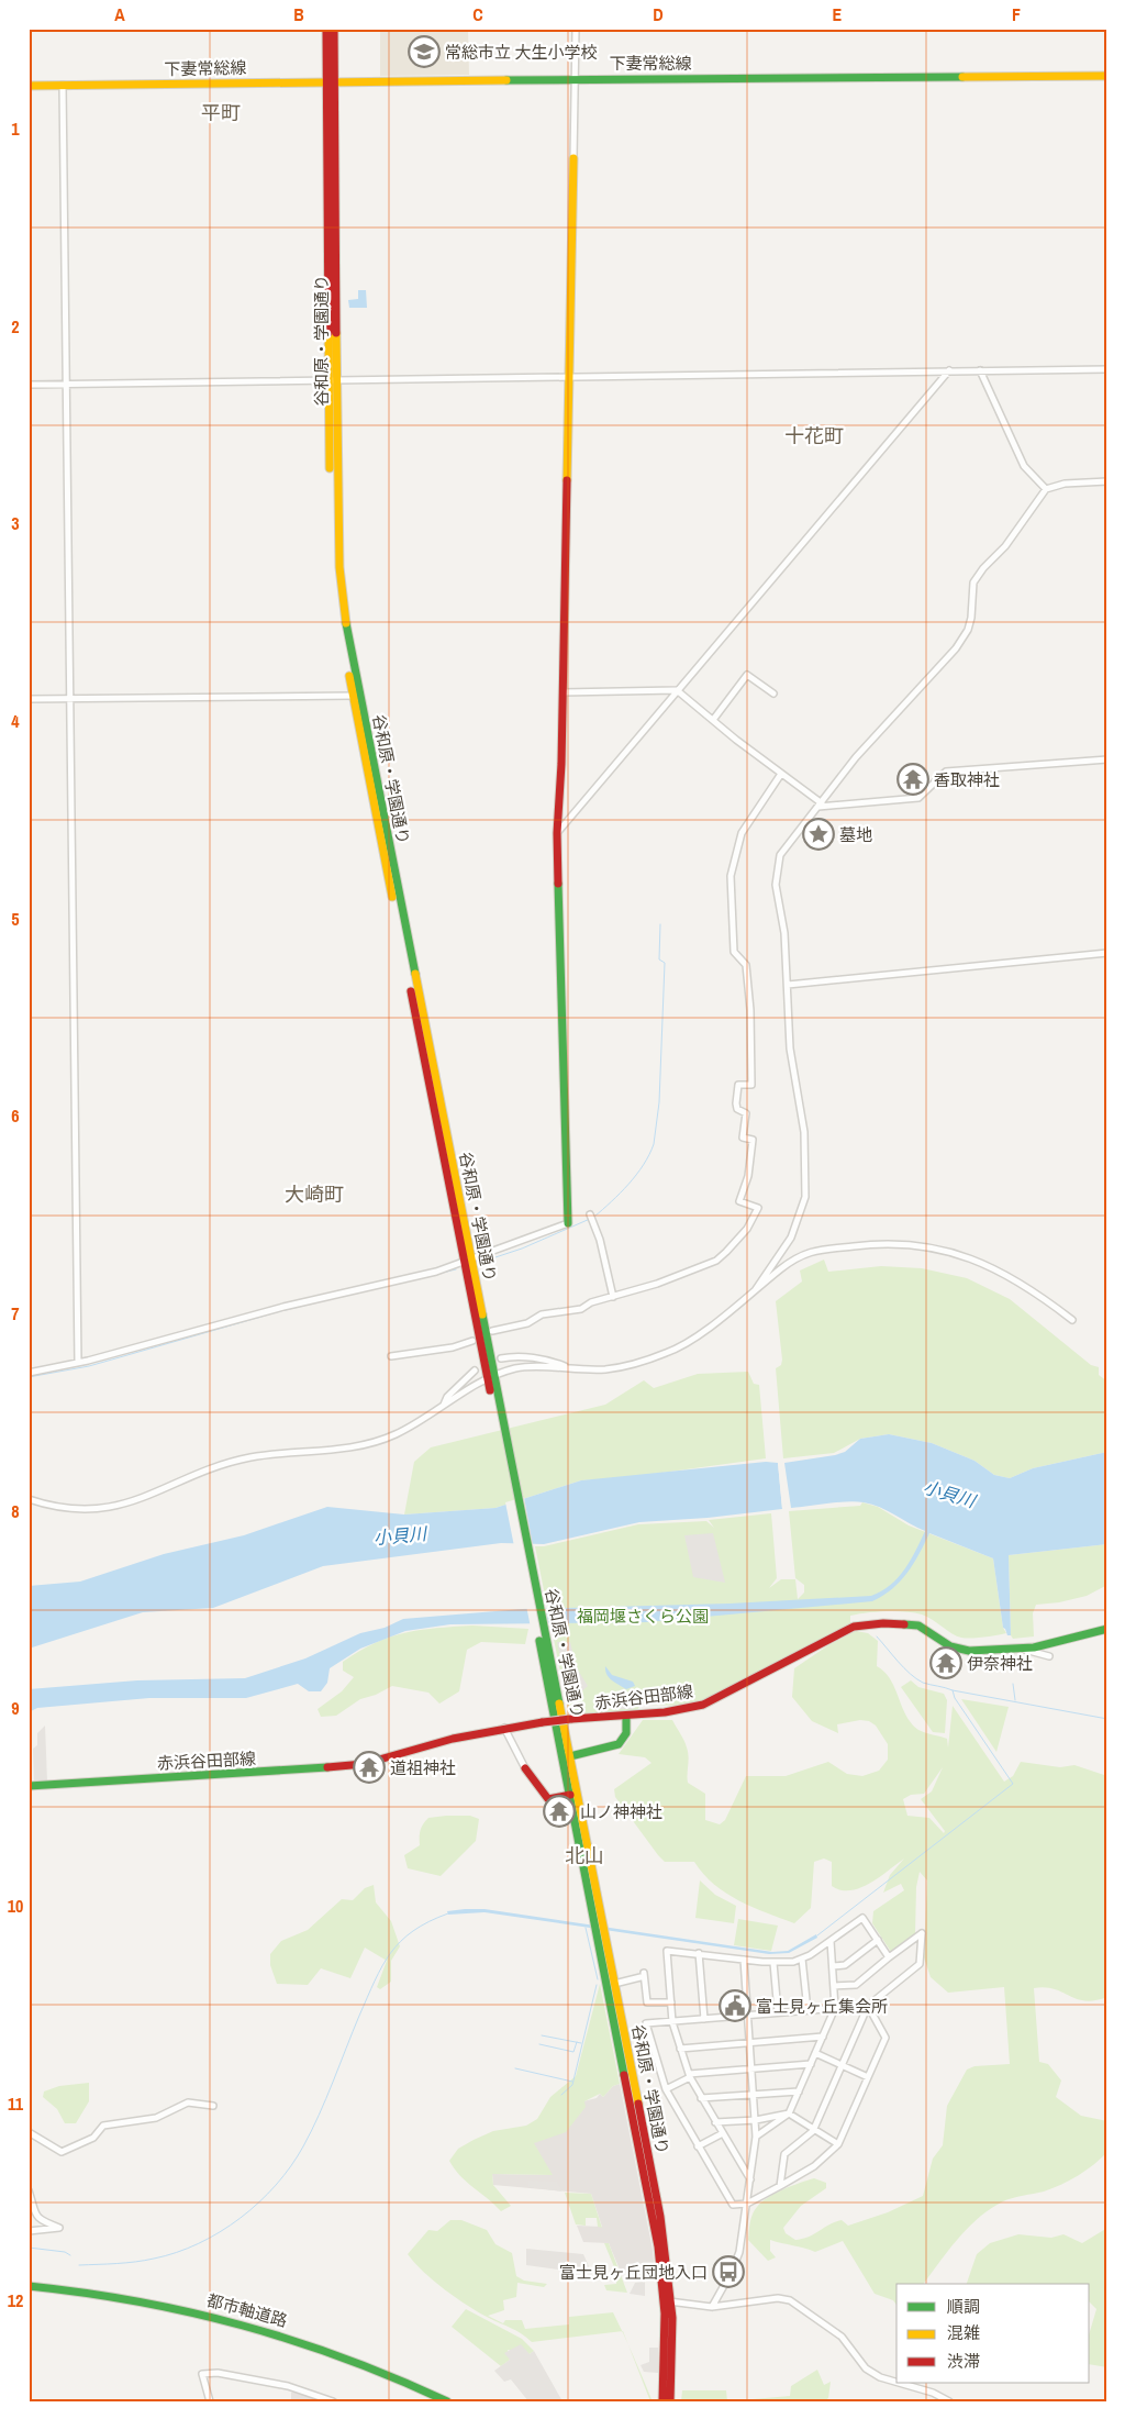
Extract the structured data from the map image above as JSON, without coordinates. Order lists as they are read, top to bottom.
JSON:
{
  "streets": {
    "main road": [
      "下妻常総線",
      "谷和原・学園通り",
      "赤浜谷田部線",
      "都市軸道路"
    ]
  },
  "crossings": [
    ["下妻常総線", "谷和原・学園通り"]
  ],
  "districts": [
    "平町",
    "十花町",
    "大崎町",
    "北山"
  ],
  "water": ["小貝川"],
  "parks": ["福岡堰さくら公園"],
  "places": {
    "school or university": ["常総市立 大生小学校"],
    "temple": [
      "香取神社",
      "伊奈神社",
      "道祖神社",
      "山ノ神神社"
    ],
    "place": ["墓地"],
    "public building": ["富士見ヶ丘集会所"],
    "bus stop": ["富士見ヶ丘団地入口"]
  },
  "legend": ["順調", "混雑", "渋滞"],
  "grid": {
    "columns": [
      "A",
      "B",
      "C",
      "D",
      "E",
      "F"
    ],
    "rows": [
      "1",
      "2",
      "3",
      "4",
      "5",
      "6",
      "7",
      "8",
      "9",
      "10",
      "11",
      "12"
    ]
  }
}
